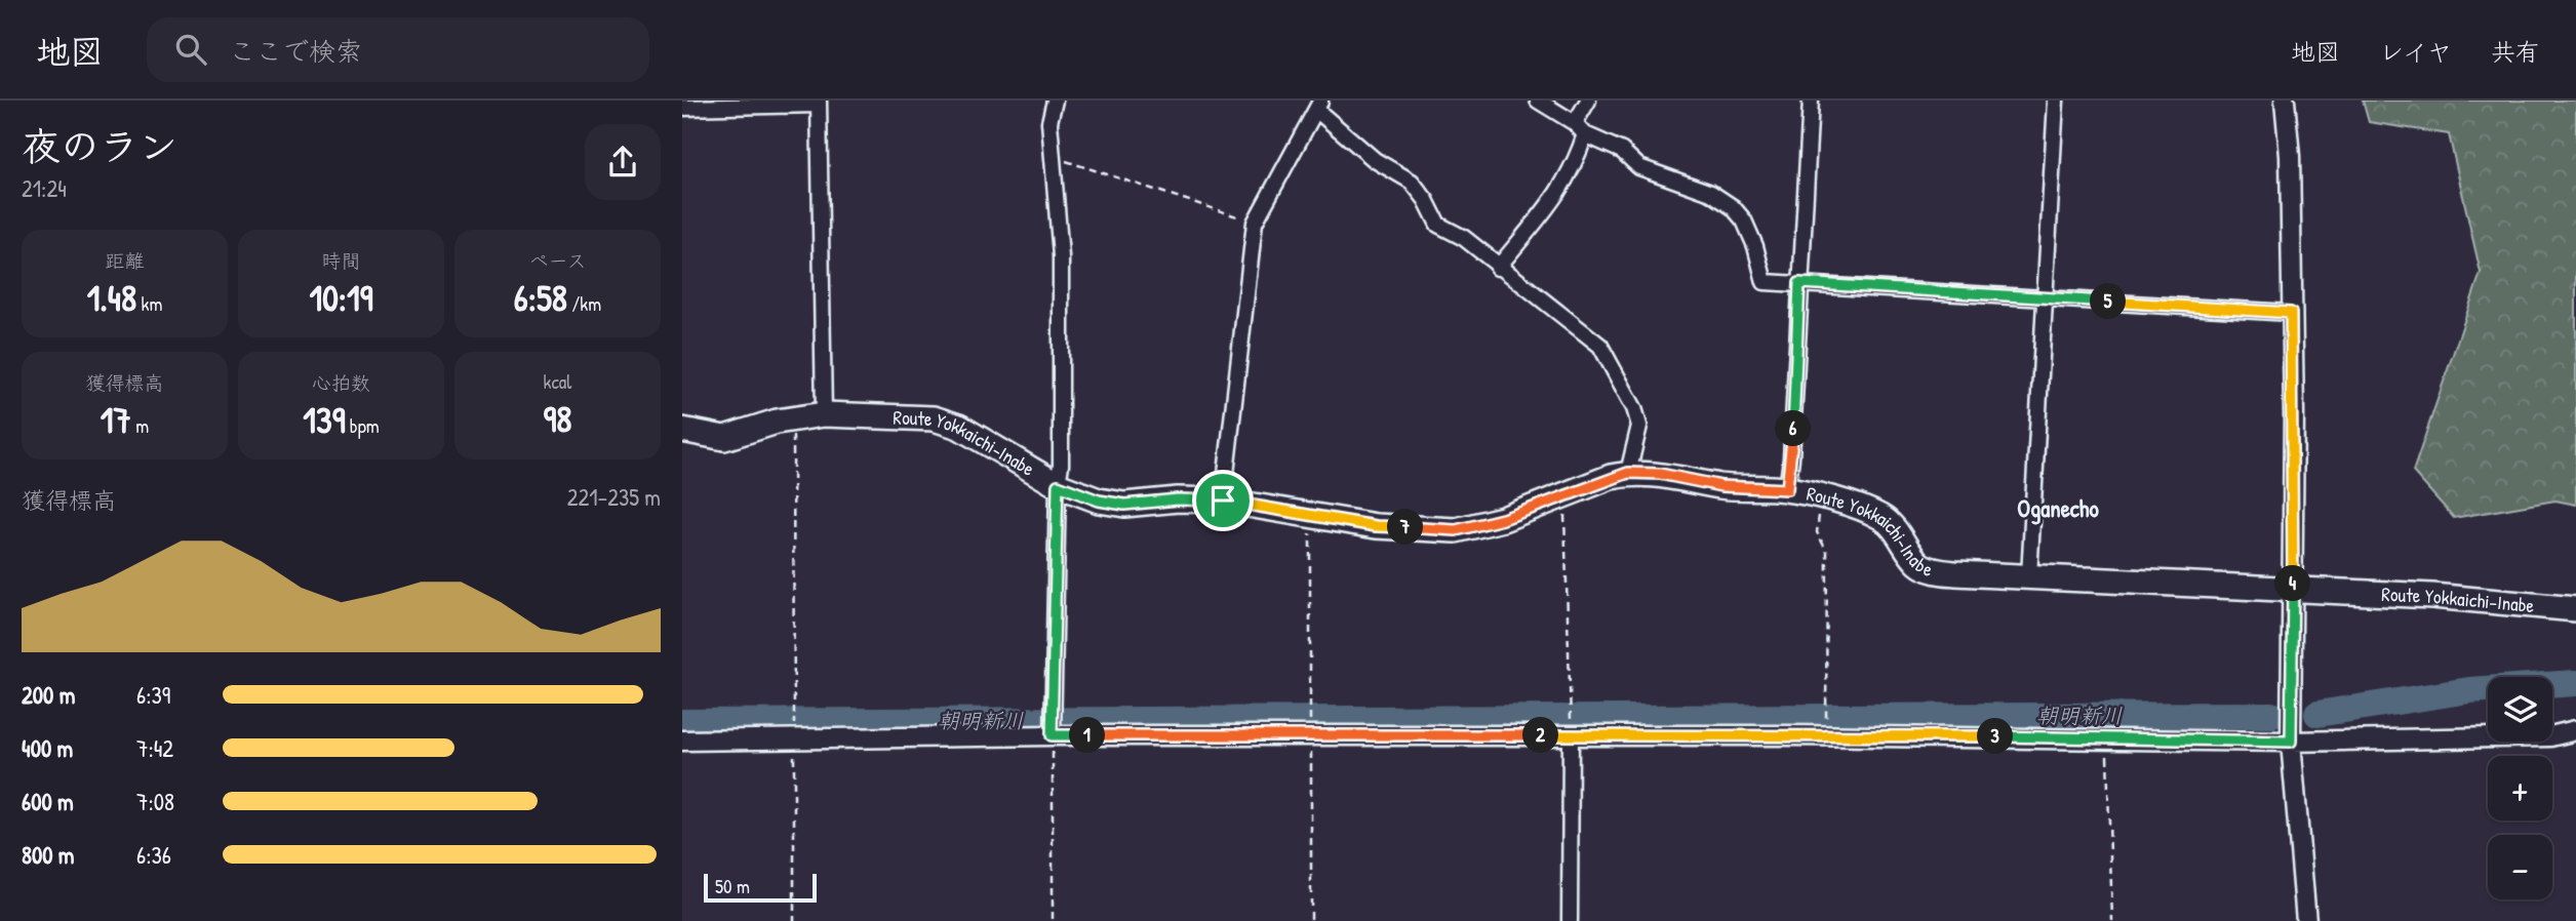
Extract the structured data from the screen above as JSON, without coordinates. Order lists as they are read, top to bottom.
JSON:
{
  "streets": {
    "main road": ["Route Yokkaichi-Inabe"]
  },
  "districts": ["Oganecho"],
  "water": ["朝明新川"],
  "scale_bar": "50 m",
  "page": {
    "header": "地図",
    "search": "ここで検索",
    "nav": ["地図", "レイヤ", "共有"],
    "heading": ["夜のラン", "21:24"],
    "stats": [
      ["距離", "1.48 km"],
      ["時間", "10:19"],
      ["ペース", "6:58 /km"],
      ["獲得標高", "17 m"],
      ["心拍数", "139 bpm"],
      ["kcal", "98"]
    ],
    "pins": [
      "5",
      "6",
      "7",
      "4",
      "1",
      "2",
      "3"
    ],
    "chart": ["獲得標高", "221–235 m"],
    "list": [
      {
        "name": "200 m",
        "note": "6:39"
      },
      {
        "name": "400 m",
        "note": "7:42"
      },
      {
        "name": "600 m",
        "note": "7:08"
      },
      {
        "name": "800 m",
        "note": "6:36"
      }
    ],
    "map_buttons": ["+", "−"],
    "scale": "50 m"
  }
}
